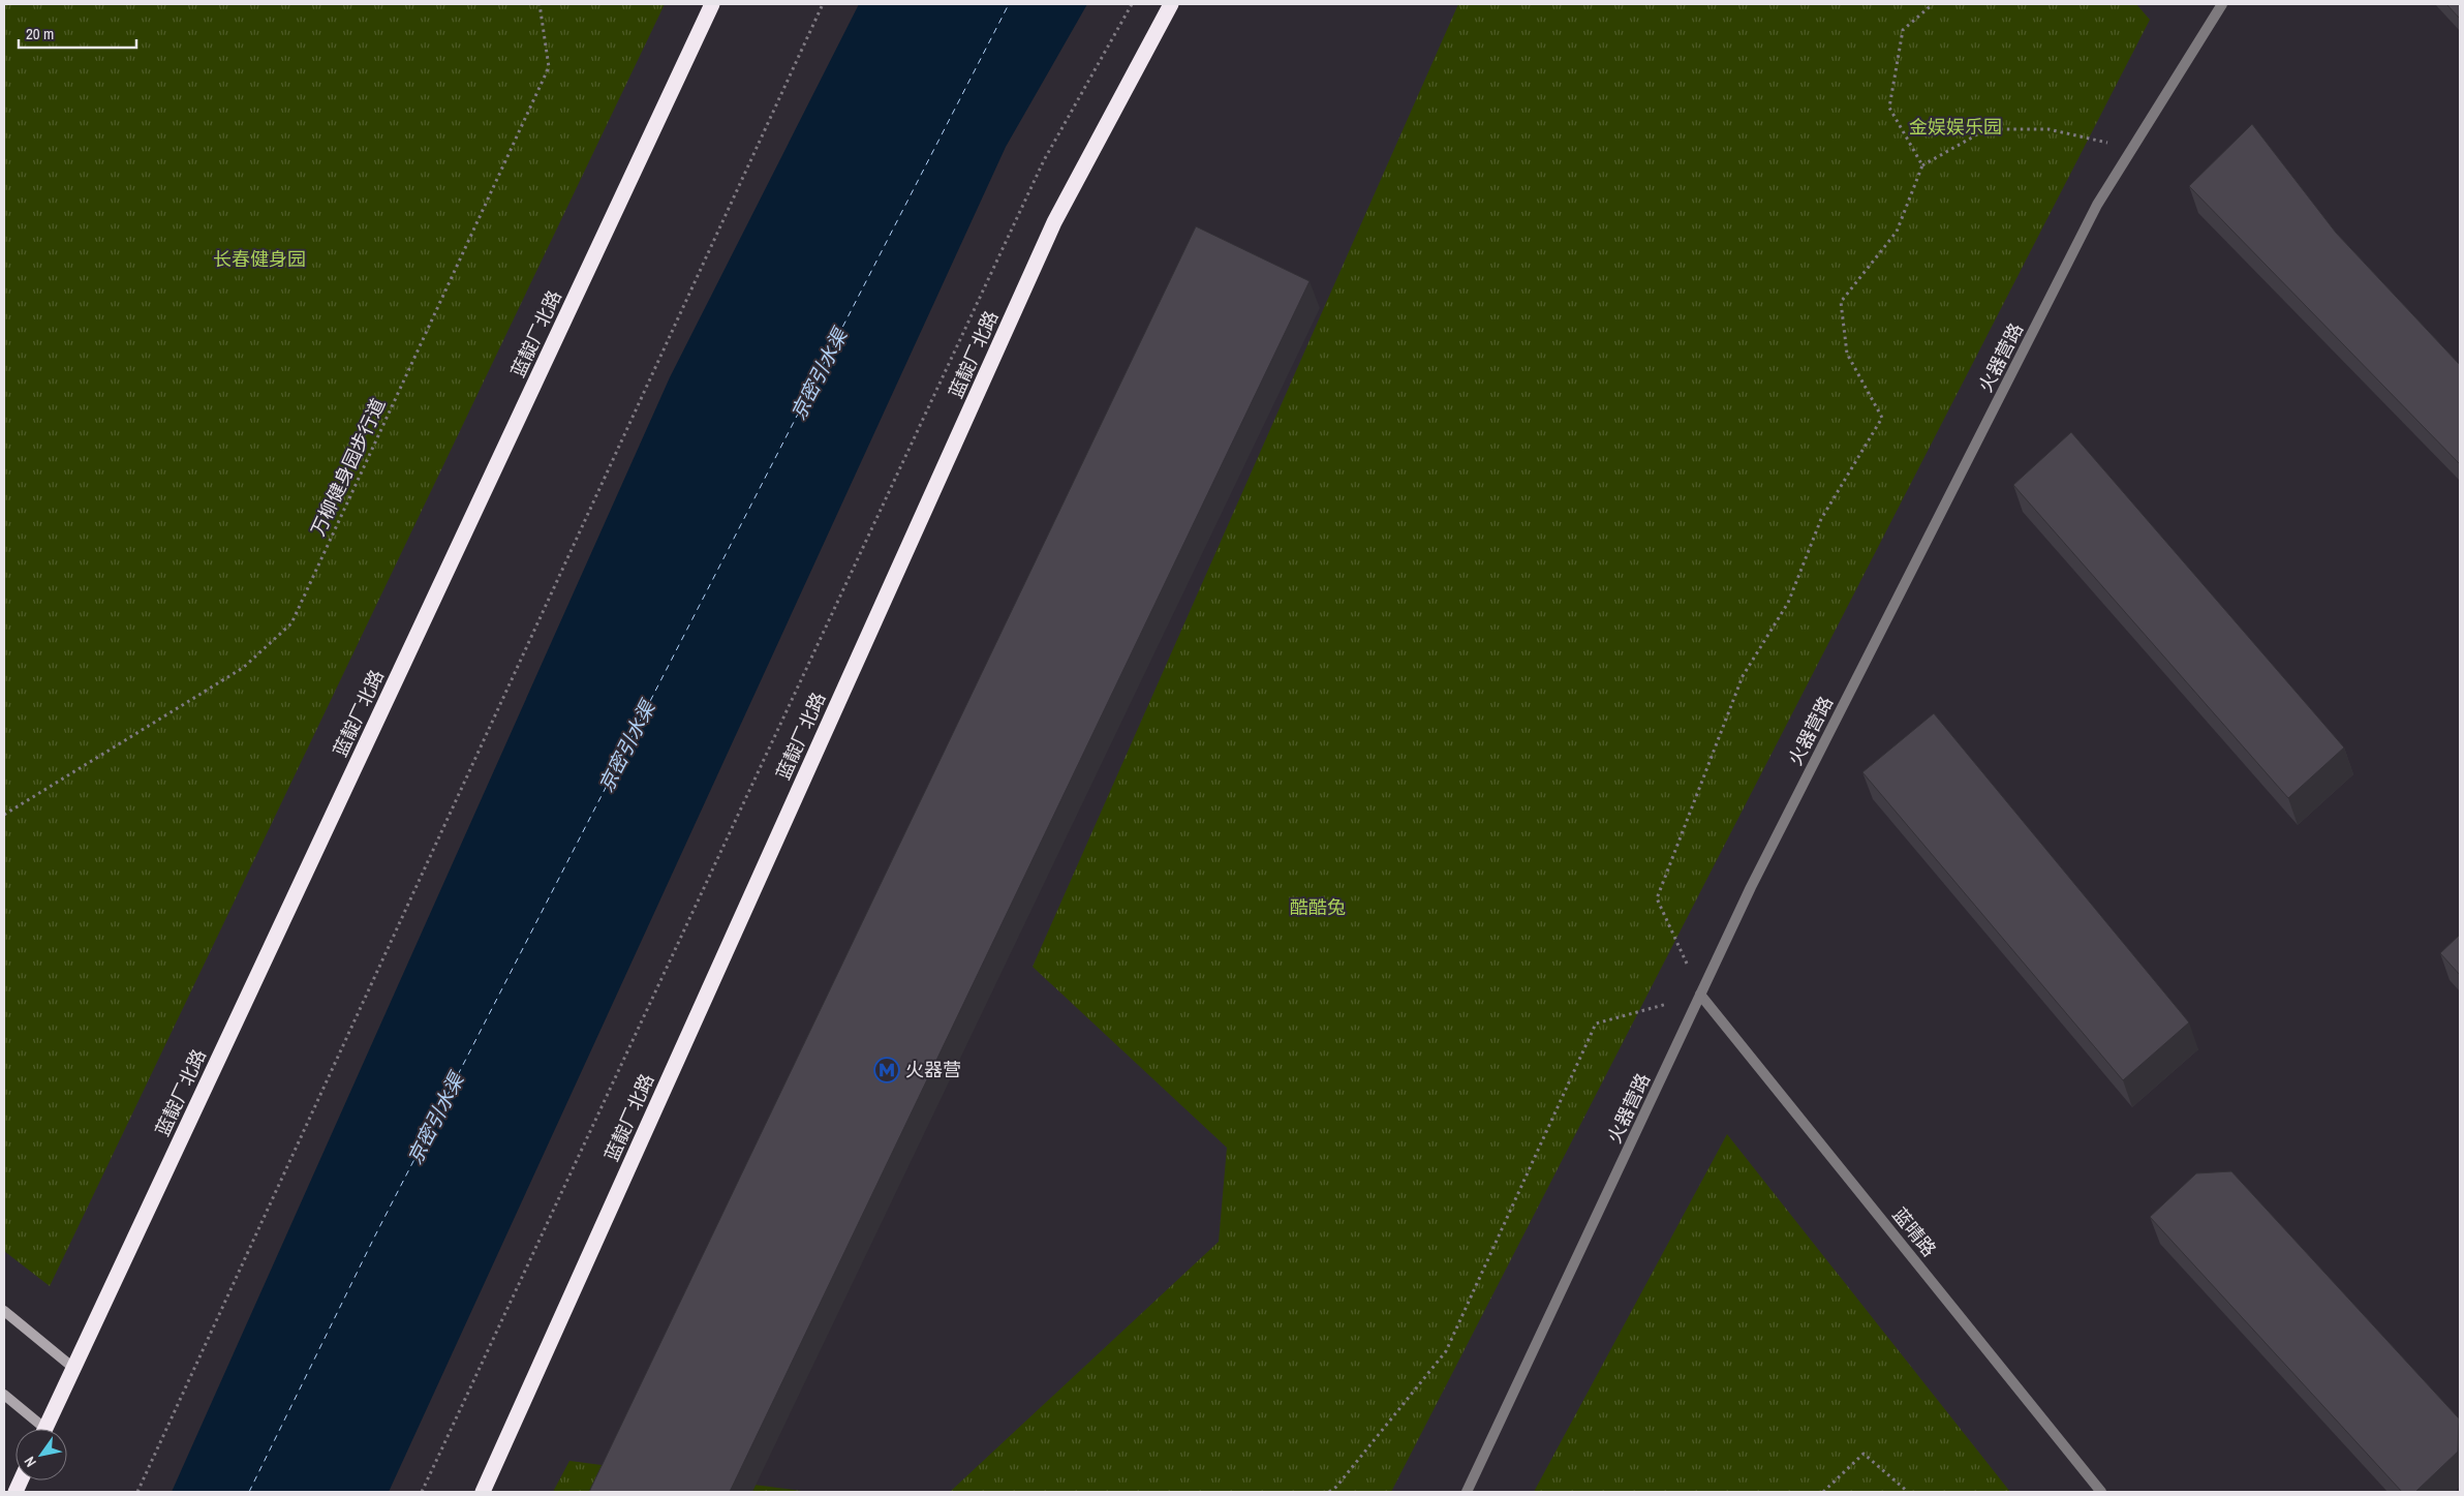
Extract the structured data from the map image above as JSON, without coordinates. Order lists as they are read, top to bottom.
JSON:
{
  "streets": {
    "highway": ["蓝靛厂北路"],
    "street": ["火器营路", "蓝晴路"],
    "path": ["万柳健身园步行道"]
  },
  "crossings": [
    ["火器营路", "蓝晴路"]
  ],
  "water": ["京密引水渠"],
  "parks": ["金娱娱乐园", "长春健身园", "酷酷兔"],
  "places": {
    "metro station": ["火器营"]
  },
  "scale_bar": "20 m",
  "north": "bottom left"
}
